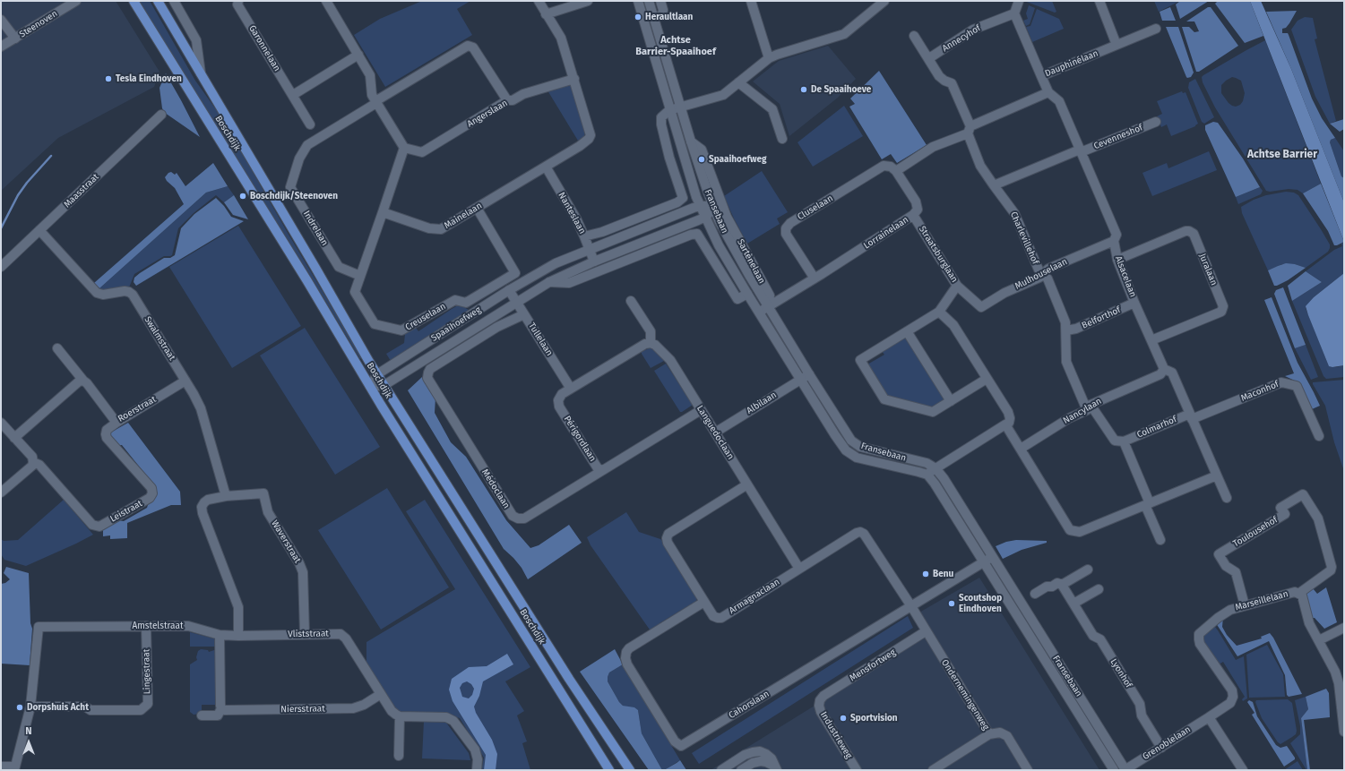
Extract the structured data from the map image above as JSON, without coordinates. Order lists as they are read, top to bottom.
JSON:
{
  "streets": {
    "main road": ["Boschdijk"],
    "street": [
      "Steenoven",
      "Annecyhof",
      "Garonnelaan",
      "Dauphinélaan",
      "Angerslaan",
      "Cevenneshof",
      "Maasstraat",
      "Cluselaan",
      "Fransebaan",
      "Nanteslaan",
      "Mainelaan",
      "Indrelaan",
      "Lorrainelaan",
      "Charlevillehof",
      "Straatsburglaan",
      "Sartènelaan",
      "Juralaan",
      "Mulhouselaan",
      "Alsacelaan",
      "Creuselaan",
      "Belforthof",
      "Spaaihoefweg",
      "Swalmstraat",
      "Tullelaan",
      "Maconhof",
      "Albilaan",
      "Roerstraat",
      "Nancylaan",
      "Colmarhof",
      "Languedoclaan",
      "Périgordlaan",
      "Médoclaan",
      "Leistraat",
      "Toulousehof",
      "Waverstraat",
      "Armagnaclaan",
      "Marseillelaan",
      "Amstelstraat",
      "Vliststraat",
      "Mensfortweg",
      "Lingestraat",
      "Lyonhof",
      "Ondernemingenweg",
      "Cahorslaan",
      "Niersstraat",
      "Industrieweg",
      "Grenoblelaan"
    ]
  },
  "crossings": [
    ["Annecyhof", "Dauphinélaan"],
    ["Dauphinélaan", "Alsacelaan"],
    ["Angerslaan", "Mainelaan"],
    ["Angerslaan", "Indrelaan"],
    ["Boschdijk", "Spaaihoefweg"],
    ["Cevenneshof", "Alsacelaan"],
    ["Maasstraat", "Swalmstraat"],
    ["Cluselaan", "Lorrainelaan"],
    ["Fransebaan", "Lorrainelaan"],
    ["Fransebaan", "Sartènelaan"],
    ["Fransebaan", "Spaaihoefweg"],
    ["Fransebaan", "Albilaan"],
    ["Fransebaan", "Cahorslaan"],
    ["Fransebaan", "Grenoblelaan"],
    ["Nanteslaan", "Mainelaan"],
    ["Nanteslaan", "Spaaihoefweg"],
    ["Mainelaan", "Creuselaan"],
    ["Indrelaan", "Creuselaan"],
    ["Lorrainelaan", "Straatsburglaan"],
    ["Lorrainelaan", "Sartènelaan"],
    ["Charlevillehof", "Mulhouselaan"],
    ["Straatsburglaan", "Mulhouselaan"],
    ["Juralaan", "Alsacelaan"],
    ["Mulhouselaan", "Alsacelaan"],
    ["Alsacelaan", "Belforthof"],
    ["Alsacelaan", "Maconhof"],
    ["Alsacelaan", "Nancylaan"],
    ["Alsacelaan", "Colmarhof"],
    ["Spaaihoefweg", "Tullelaan"],
    ["Swalmstraat", "Roerstraat"],
    ["Swalmstraat", "Waverstraat"],
    ["Tullelaan", "Périgordlaan"],
    ["Tullelaan", "Médoclaan"],
    ["Maconhof", "Colmarhof"],
    ["Albilaan", "Languedoclaan"],
    ["Roerstraat", "Leistraat"],
    ["Languedoclaan", "Périgordlaan"],
    ["Languedoclaan", "Armagnaclaan"],
    ["Périgordlaan", "Médoclaan"],
    ["Toulousehof", "Marseillelaan"],
    ["Waverstraat", "Vliststraat"],
    ["Armagnaclaan", "Ondernemingenweg"],
    ["Armagnaclaan", "Cahorslaan"],
    ["Marseillelaan", "Grenoblelaan"],
    ["Amstelstraat", "Vliststraat"],
    ["Amstelstraat", "Lingestraat"],
    ["Vliststraat", "Niersstraat"],
    ["Mensfortweg", "Ondernemingenweg"],
    ["Mensfortweg", "Industrieweg"],
    ["Lyonhof", "Grenoblelaan"],
    ["Ondernemingenweg", "Cahorslaan"]
  ],
  "districts": ["Achtse Barrier-Spaaihoef", "Achtse Barrier"],
  "places": [
    "Heraultlaan",
    "Tesla Eindhoven",
    "De Spaaihoeve",
    "Spaaihoefweg",
    "Boschdijk/Steenoven",
    "Benu",
    "Scoutshop Eindhoven",
    "Dorpshuis Acht",
    "Sportvision"
  ],
  "north": "top"
}
